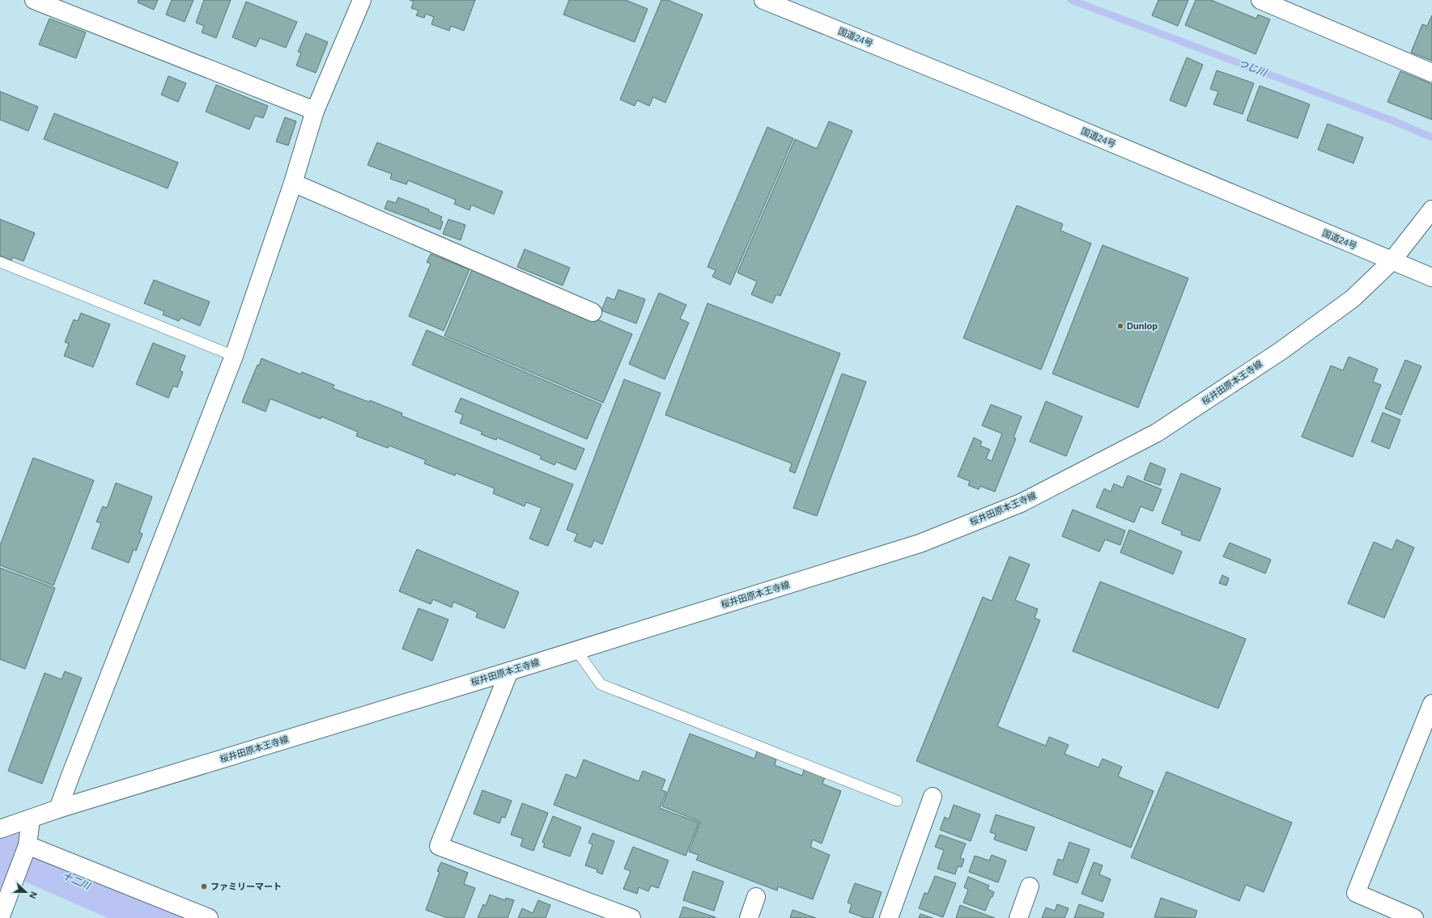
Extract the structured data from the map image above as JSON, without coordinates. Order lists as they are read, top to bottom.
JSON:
{
  "streets": {
    "main road": ["国道24号", "桜井田原本王寺線"]
  },
  "crossings": [
    ["国道24号", "桜井田原本王寺線"]
  ],
  "water": ["つじ川", "十二川"],
  "places": ["Dunlop", "ファミリーマート"],
  "north": "right"
}
